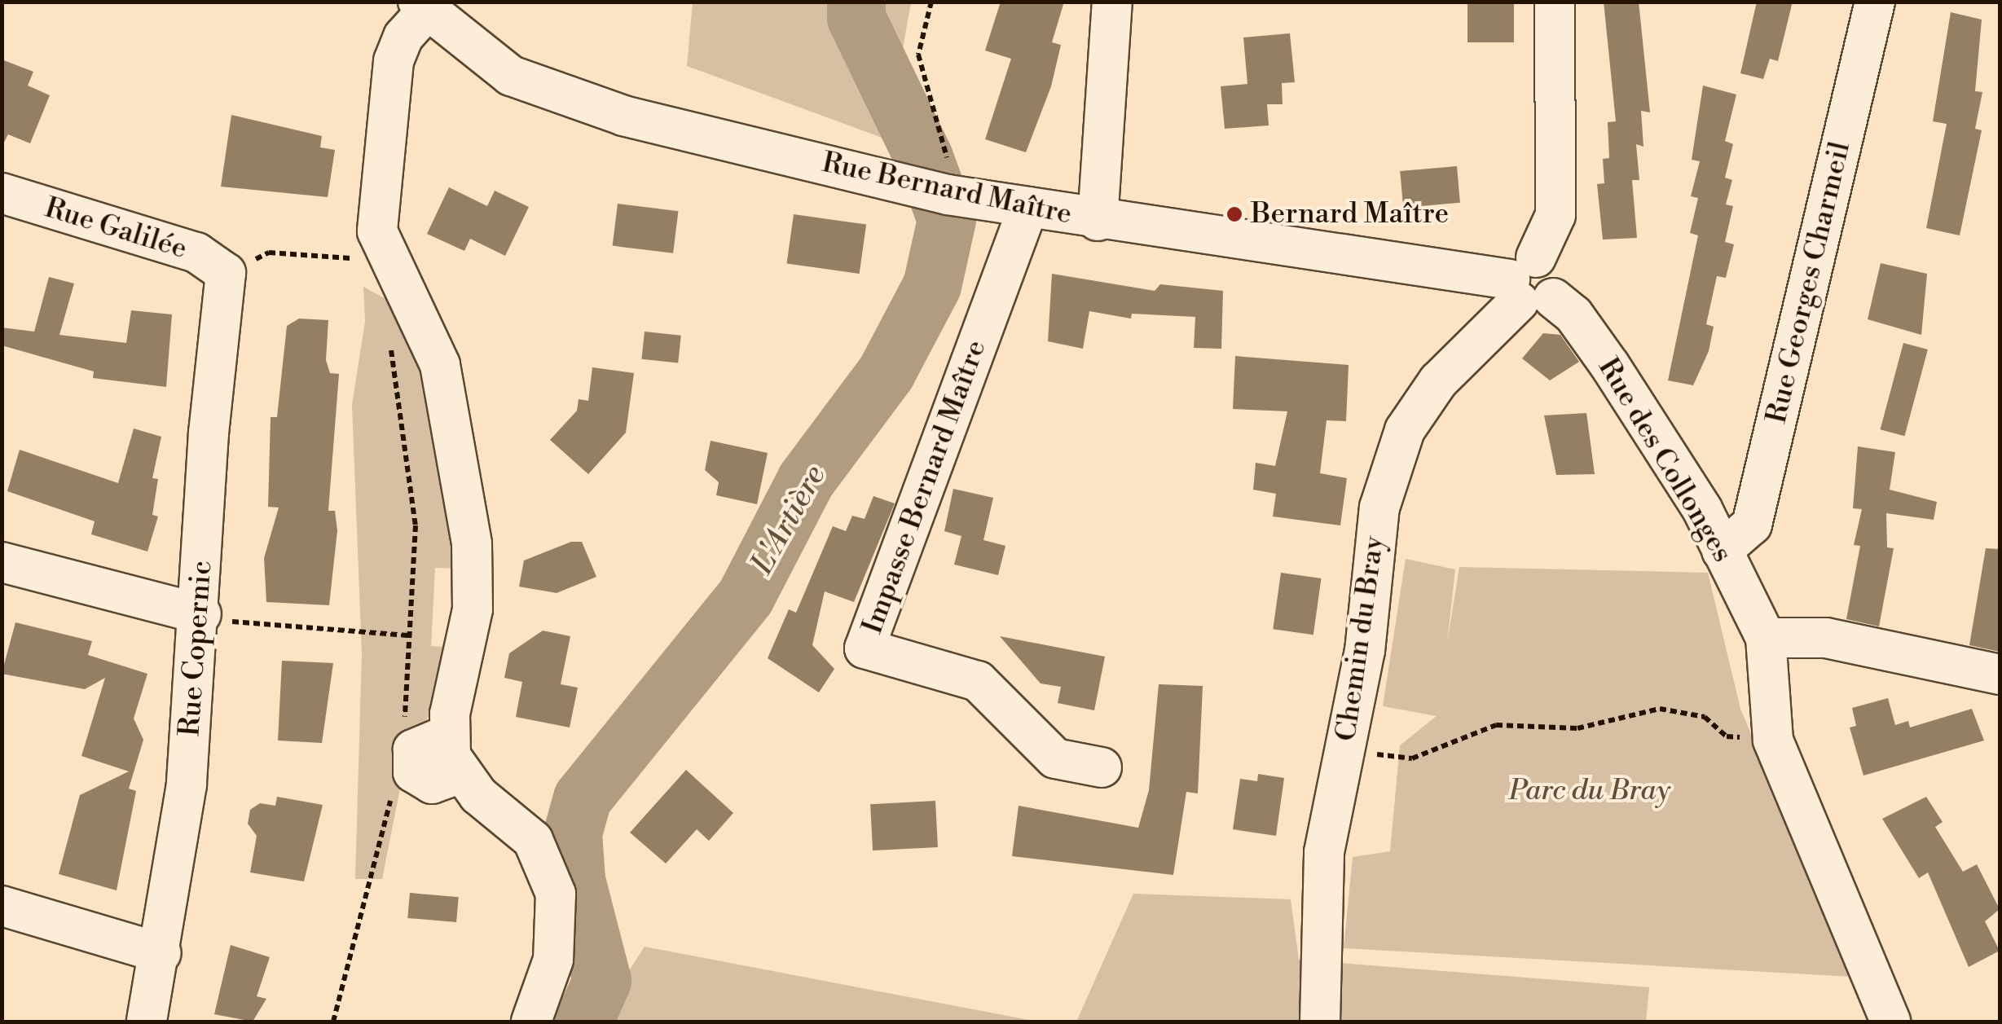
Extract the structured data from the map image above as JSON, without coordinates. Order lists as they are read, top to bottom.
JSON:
{
  "streets": {
    "street": [
      "Rue Bernard Maître",
      "Rue Galilée",
      "Rue Georges Charmeil",
      "Rue des Collonges",
      "Impasse Bernard Maître",
      "Chemin du Bray",
      "Rue Copernic"
    ]
  },
  "crossings": [
    ["Rue Bernard Maître", "Rue des Collonges"],
    ["Rue Bernard Maître", "Impasse Bernard Maître"],
    ["Rue Bernard Maître", "Chemin du Bray"],
    ["Rue Galilée", "Rue Copernic"],
    ["Rue Georges Charmeil", "Rue des Collonges"],
    ["Rue des Collonges", "Chemin du Bray"]
  ],
  "water": ["L'Artière"],
  "parks": ["Parc du Bray"],
  "places": ["Bernard Maître"]
}
